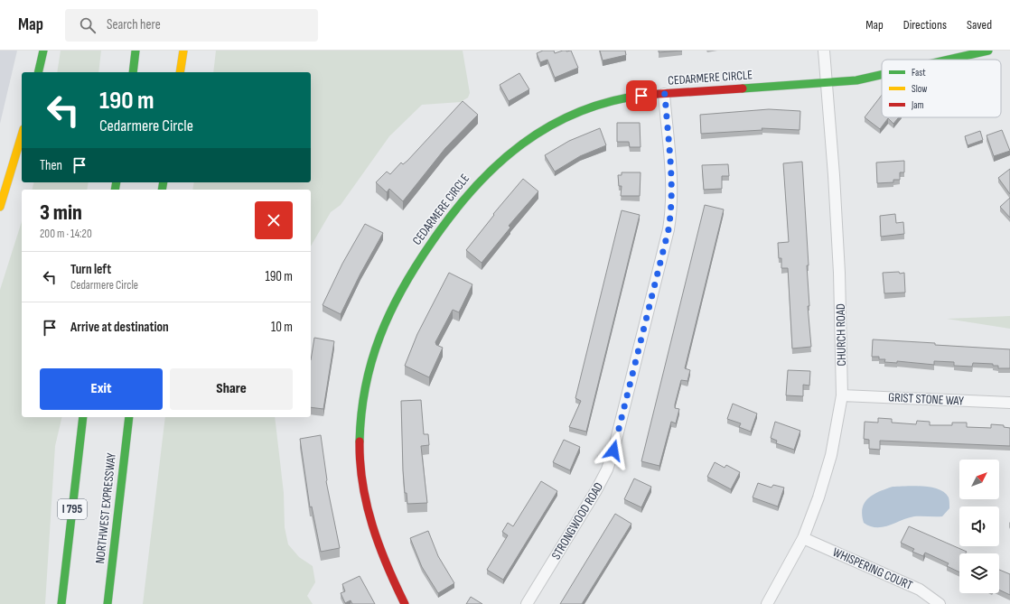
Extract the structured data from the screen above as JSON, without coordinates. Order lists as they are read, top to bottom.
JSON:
{
  "streets": {
    "main road": ["CEDARMERE CIRCLE", "NORTHWEST EXPRESSWAY", "I 795"],
    "street": [
      "CHURCH ROAD",
      "GRIST STONE WAY",
      "STRONGWOOD ROAD",
      "WHISPERING COURT"
    ]
  },
  "crossings": [
    ["CEDARMERE CIRCLE", "CHURCH ROAD"],
    ["CEDARMERE CIRCLE", "STRONGWOOD ROAD"],
    ["CHURCH ROAD", "GRIST STONE WAY"],
    ["CHURCH ROAD", "WHISPERING COURT"]
  ],
  "legend": ["Fast", "Slow", "Jam"],
  "north": "top right",
  "page": {
    "header": "Map",
    "search": "Search here",
    "nav": ["Map", "Directions", "Saved"],
    "turn": ["190 m", "Cedarmere Circle"],
    "then": "Then",
    "heading": ["3 min", "200 m · 14:20"],
    "list": [
      {
        "name": "Turn left",
        "note": "Cedarmere Circle",
        "value": "190 m"
      },
      {
        "name": "Arrive at destination",
        "value": "10 m"
      }
    ],
    "buttons": ["Exit", "Share"]
  }
}
